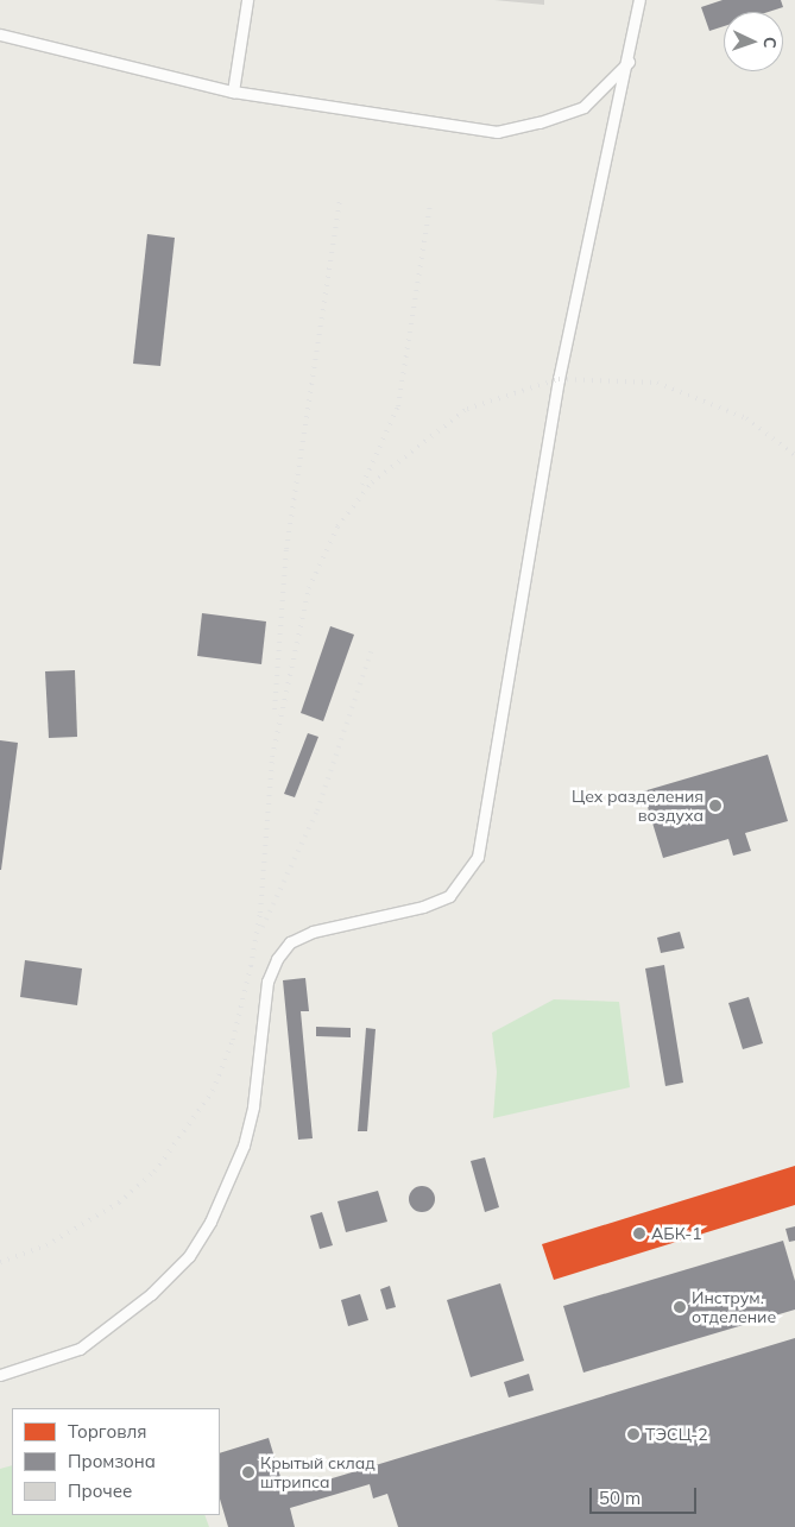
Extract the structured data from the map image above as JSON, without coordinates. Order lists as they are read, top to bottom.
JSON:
{
  "places": [
    "Цех разделения воздуха",
    "АБК-1",
    "Инструм. отделение",
    "ТЭСЦ-2",
    "Крытый склад штрипса"
  ],
  "legend": ["Торговля", "Промзона", "Прочее"],
  "scale_bar": "50 m",
  "north": "right"
}
